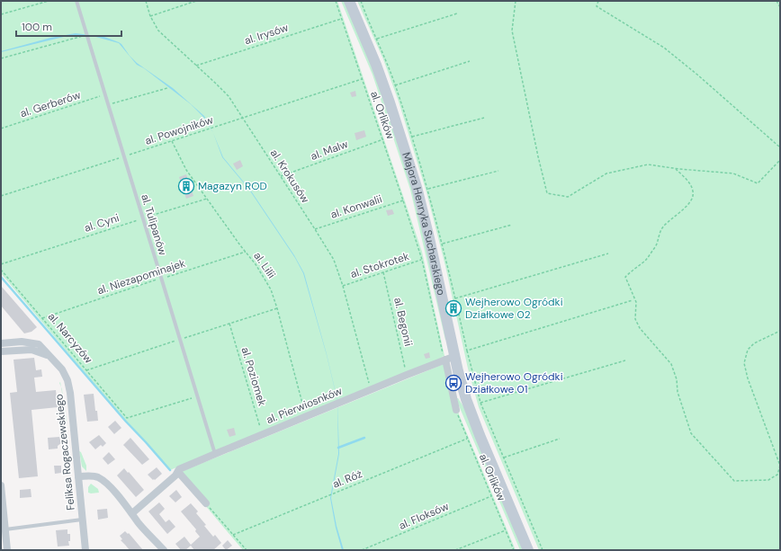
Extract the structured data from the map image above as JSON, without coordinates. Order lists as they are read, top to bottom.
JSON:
{
  "streets": {
    "street": ["Majora Henryka Sucharskiego", "al. Pierwiosnków", "Feliksa Rogaczewskiego"],
    "lane": ["al. Tulipanów"],
    "path": [
      "al. Irysów",
      "al. Gerberów",
      "al. Orlików",
      "al. Powojników",
      "al. Malw",
      "al. Krokusów",
      "al. Konwalii",
      "al. Cyni",
      "al. Lilii",
      "al. Stokrotek",
      "al. Niezapominajek",
      "al. Begonii",
      "al. Narcyzów",
      "al. Poziomek",
      "al. Róż",
      "al. Floksów"
    ]
  },
  "crossings": [
    ["al. Irysów", "al. Orlików"],
    ["al. Irysów", "al. Krokusów"],
    ["al. Gerberów", "al. Tulipanów"],
    ["al. Orlików", "al. Powojników"],
    ["al. Orlików", "al. Malw"],
    ["al. Orlików", "al. Konwalii"],
    ["al. Orlików", "Majora Henryka Sucharskiego"],
    ["al. Orlików", "al. Stokrotek"],
    ["al. Orlików", "al. Pierwiosnków"],
    ["al. Orlików", "al. Róż"],
    ["al. Orlików", "al. Floksów"],
    ["al. Powojników", "al. Krokusów"],
    ["al. Powojników", "al. Tulipanów"],
    ["al. Powojników", "al. Lilii"],
    ["al. Malw", "al. Krokusów"],
    ["al. Krokusów", "al. Konwalii"],
    ["al. Krokusów", "al. Stokrotek"],
    ["al. Krokusów", "al. Pierwiosnków"],
    ["al. Cyni", "al. Tulipanów"],
    ["al. Cyni", "al. Lilii"],
    ["Majora Henryka Sucharskiego", "al. Pierwiosnków"],
    ["al. Tulipanów", "al. Niezapominajek"],
    ["al. Tulipanów", "al. Narcyzów"],
    ["al. Tulipanów", "al. Pierwiosnków"],
    ["al. Lilii", "al. Niezapominajek"],
    ["al. Lilii", "al. Pierwiosnków"],
    ["al. Stokrotek", "al. Begonii"],
    ["al. Niezapominajek", "al. Narcyzów"],
    ["al. Begonii", "al. Pierwiosnków"],
    ["al. Poziomek", "al. Pierwiosnków"]
  ],
  "places": {
    "building": ["Magazyn ROD", "Wejherowo Ogródki Działkowe 02"],
    "bus stop": ["Wejherowo Ogródki Działkowe 01"]
  },
  "scale_bar": "100 m"
}
